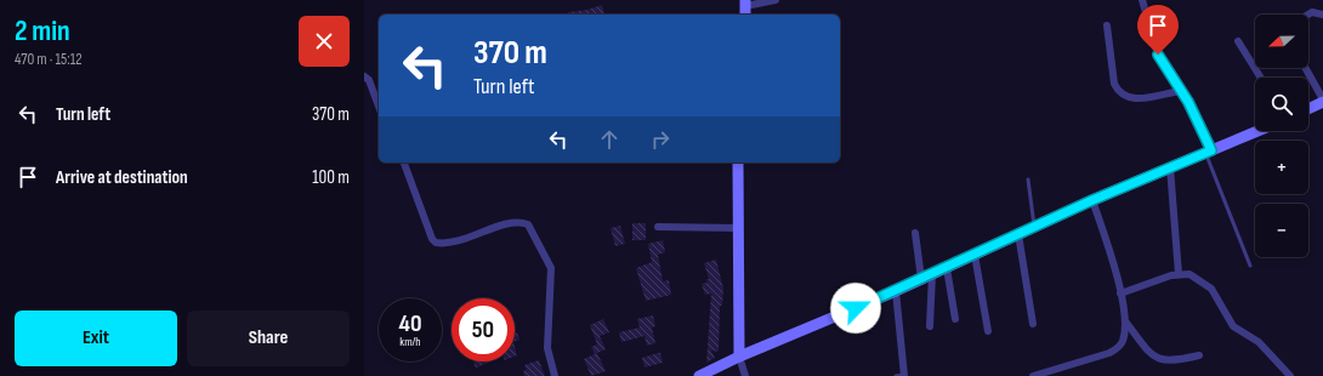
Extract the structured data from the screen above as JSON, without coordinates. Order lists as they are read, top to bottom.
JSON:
{
  "north": "left",
  "page": {
    "heading": ["2 min", "470 m · 15:12"],
    "map_buttons": ["+", "−"],
    "turn": ["370 m", "Turn left"],
    "list": [
      {
        "name": "Turn left",
        "value": "370 m"
      },
      {
        "name": "Arrive at destination",
        "value": "100 m"
      }
    ],
    "speed": "40 km/h",
    "limit": "50",
    "buttons": ["Exit", "Share"]
  }
}
